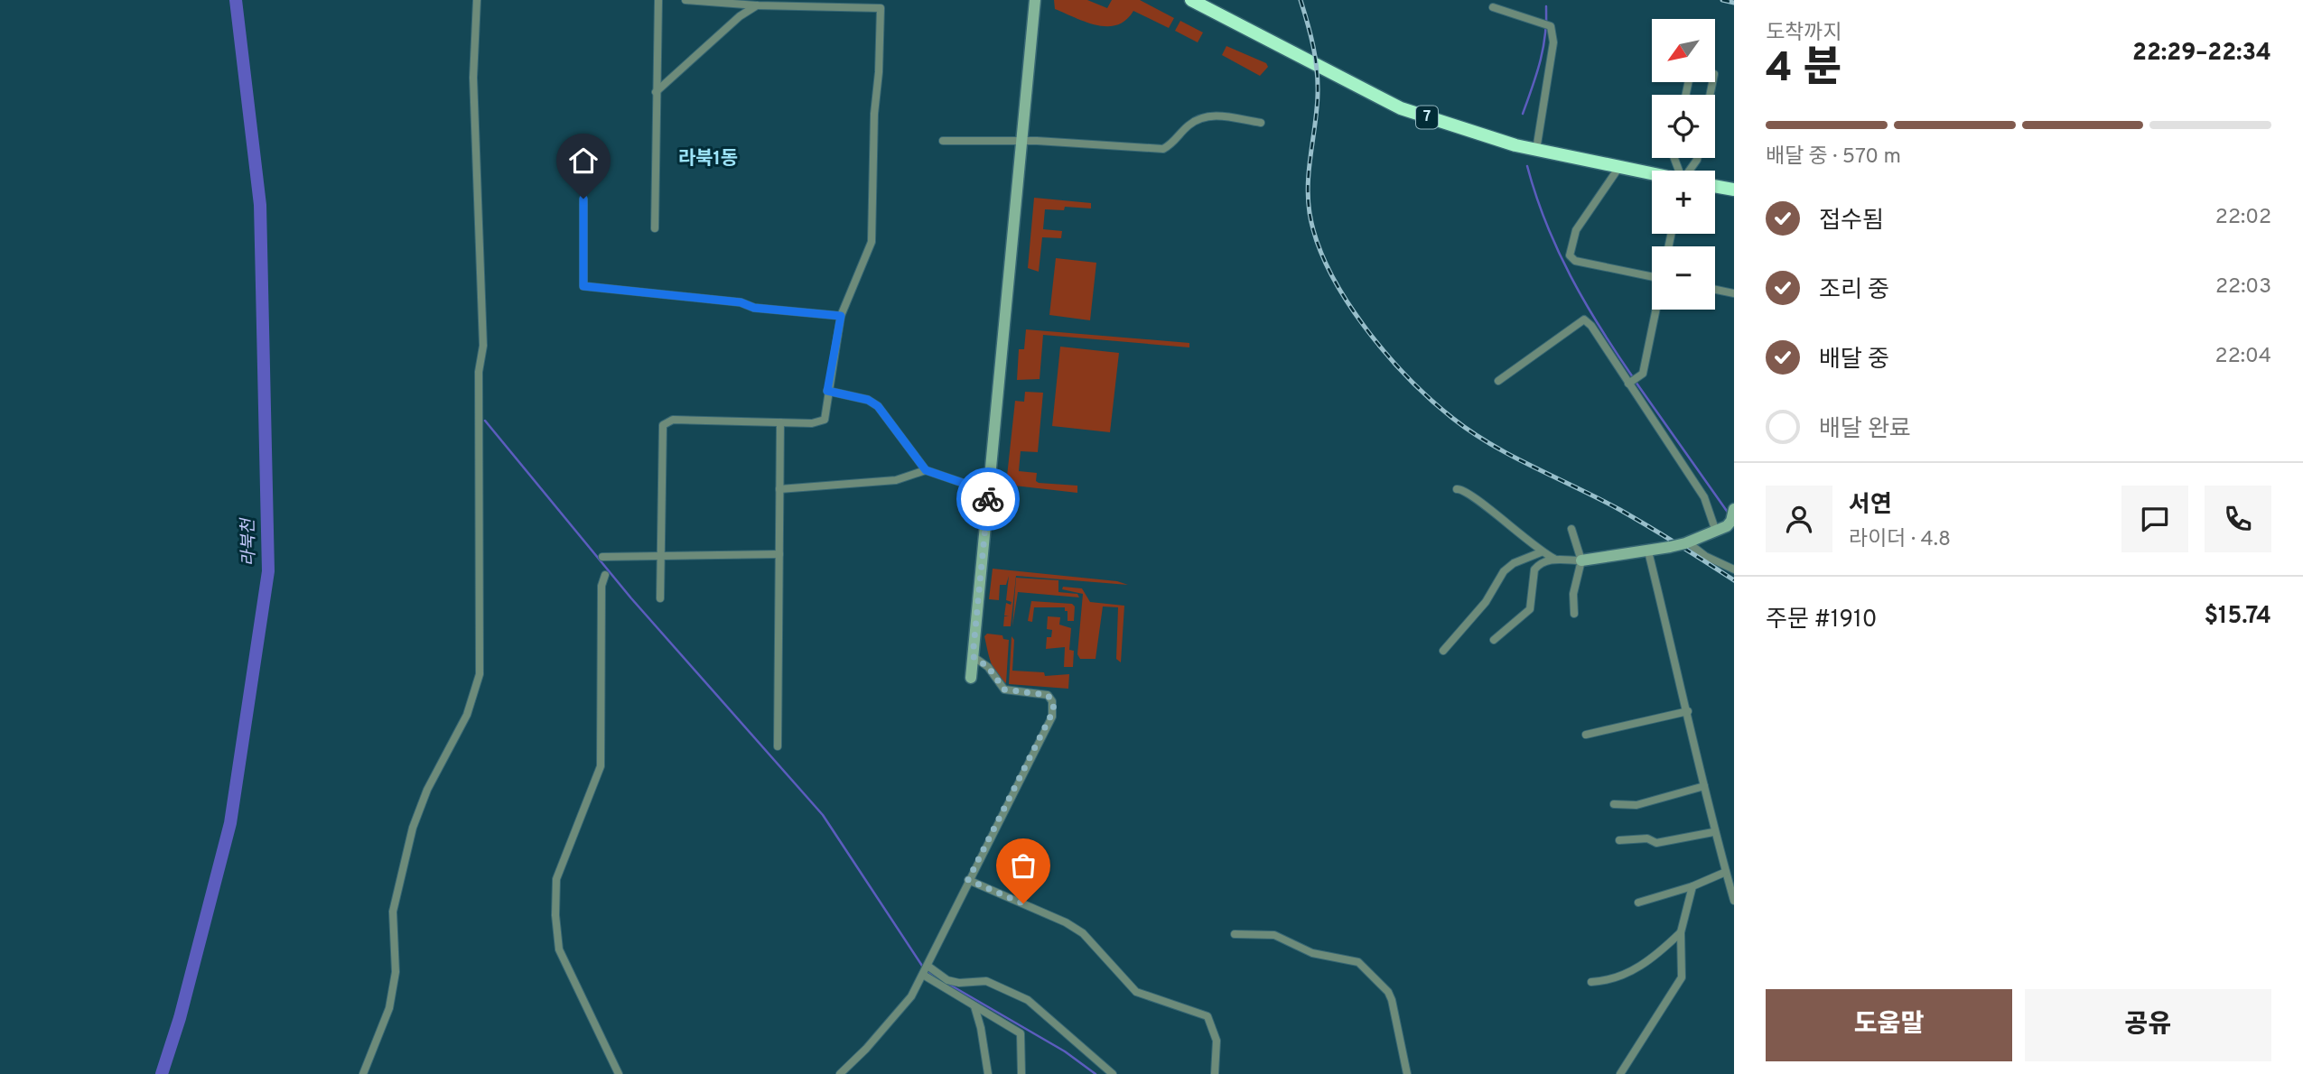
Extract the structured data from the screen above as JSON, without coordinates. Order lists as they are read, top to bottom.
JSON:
{
  "streets": {
    "highway": ["7"]
  },
  "districts": ["라북1동"],
  "water": ["라북천"],
  "north": "bottom left",
  "page": {
    "heading": ["4 분", "도착까지", "22:29–22:34"],
    "panel": [
      "서연",
      "라이더 · 4.8",
      "주문 #1910",
      "$15.74"
    ],
    "map_buttons": ["+", "−"],
    "bar": "배달 중 · 570 m",
    "list": [
      ["접수됨", "22:02"],
      ["조리 중", "22:03"],
      ["배달 중", "22:04"],
      "배달 완료"
    ],
    "buttons": ["도움말", "공유"]
  }
}
